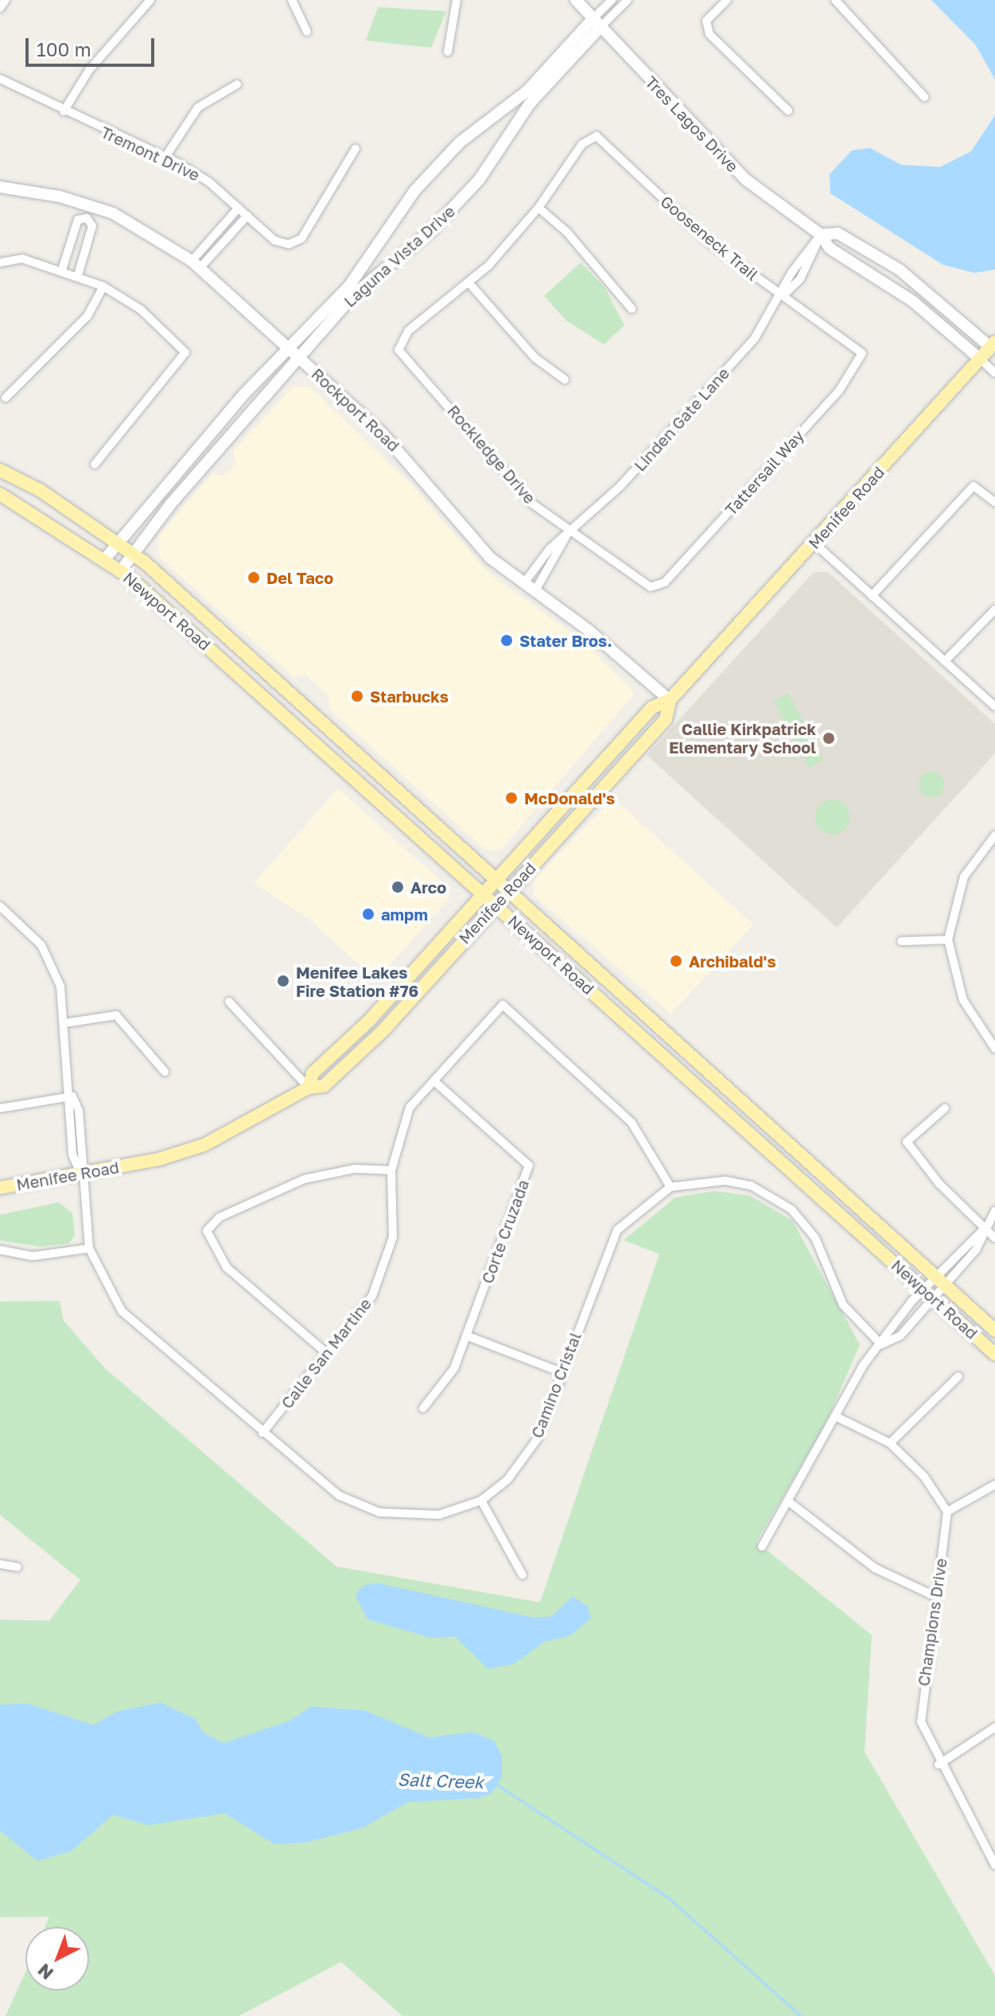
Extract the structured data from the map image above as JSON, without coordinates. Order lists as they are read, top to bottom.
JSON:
{
  "streets": {
    "main road": ["Menifee Road", "Newport Road"],
    "street": [
      "Tres Lagos Drive",
      "Tremont Drive",
      "Gooseneck Trail",
      "Laguna Vista Drive",
      "Rockport Road",
      "Linden Gate Lane",
      "Rockledge Drive",
      "Tattersail Way",
      "Corte Cruzada",
      "Calle San Martine",
      "Camino Cristal",
      "Champions Drive"
    ]
  },
  "crossings": [
    ["Tres Lagos Drive", "Laguna Vista Drive"],
    ["Tres Lagos Drive", "Linden Gate Lane"],
    ["Tres Lagos Drive", "Menifee Road"],
    ["Gooseneck Trail", "Linden Gate Lane"],
    ["Gooseneck Trail", "Tattersail Way"],
    ["Laguna Vista Drive", "Rockport Road"],
    ["Laguna Vista Drive", "Newport Road"],
    ["Rockport Road", "Linden Gate Lane"],
    ["Rockport Road", "Menifee Road"],
    ["Linden Gate Lane", "Rockledge Drive"],
    ["Rockledge Drive", "Tattersail Way"],
    ["Menifee Road", "Newport Road"],
    ["Menifee Road", "Camino Cristal"],
    ["Corte Cruzada", "Calle San Martine"],
    ["Calle San Martine", "Camino Cristal"]
  ],
  "water": ["Salt Creek"],
  "places": [
    "Del Taco",
    "Stater Bros.",
    "Starbucks",
    "Callie Kirkpatrick Elementary School",
    "McDonald's",
    "Arco",
    "ampm",
    "Archibald's",
    "Menifee Lakes Fire Station #76"
  ],
  "scale_bar": "100 m",
  "north": "bottom left"
}
